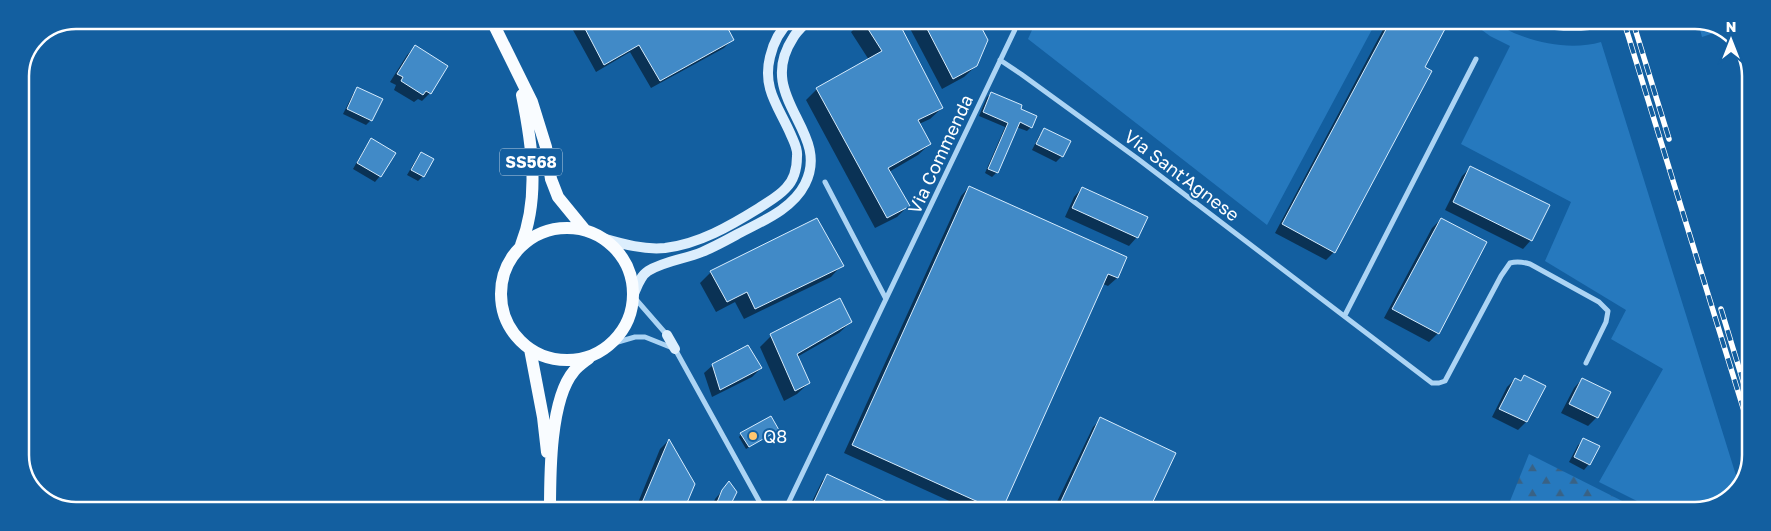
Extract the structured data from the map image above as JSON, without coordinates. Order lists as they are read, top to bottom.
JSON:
{
  "streets": {
    "main road": ["SS568"],
    "street": ["Via Commenda", "Via Sant'Agnese"]
  },
  "crossings": [
    ["Via Commenda", "Via Sant'Agnese"]
  ],
  "places": ["Q8"],
  "north": "top"
}
